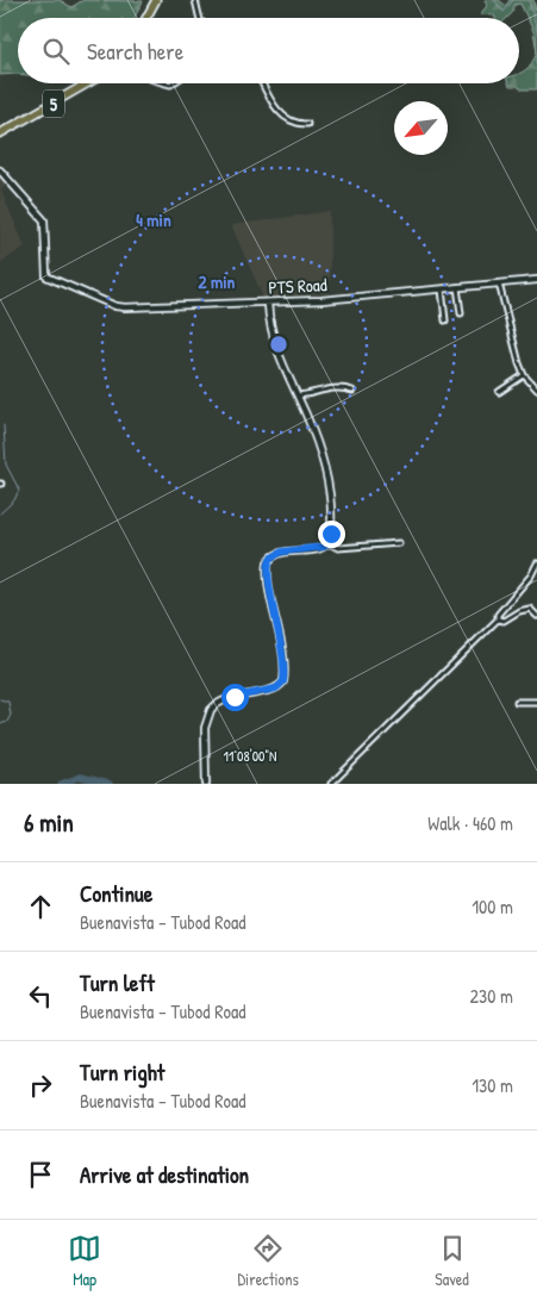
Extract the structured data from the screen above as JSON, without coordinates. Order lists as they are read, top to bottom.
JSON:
{
  "streets": {
    "highway": ["5"],
    "main road": ["PTS Road"]
  },
  "north": "bottom left",
  "page": {
    "search": "Search here",
    "heading": ["6 min", "Walk · 460 m"],
    "list": [
      ["Continue", "Buenavista – Tubod Road", "100 m"],
      ["Turn left", "Buenavista – Tubod Road", "230 m"],
      ["Turn right", "Buenavista – Tubod Road", "130 m"],
      "Arrive at destination"
    ],
    "nav": ["Map", "Directions", "Saved"]
  },
  "coordinates": ["11°08'00\"N"],
  "rings": ["4 min", "2 min"]
}
